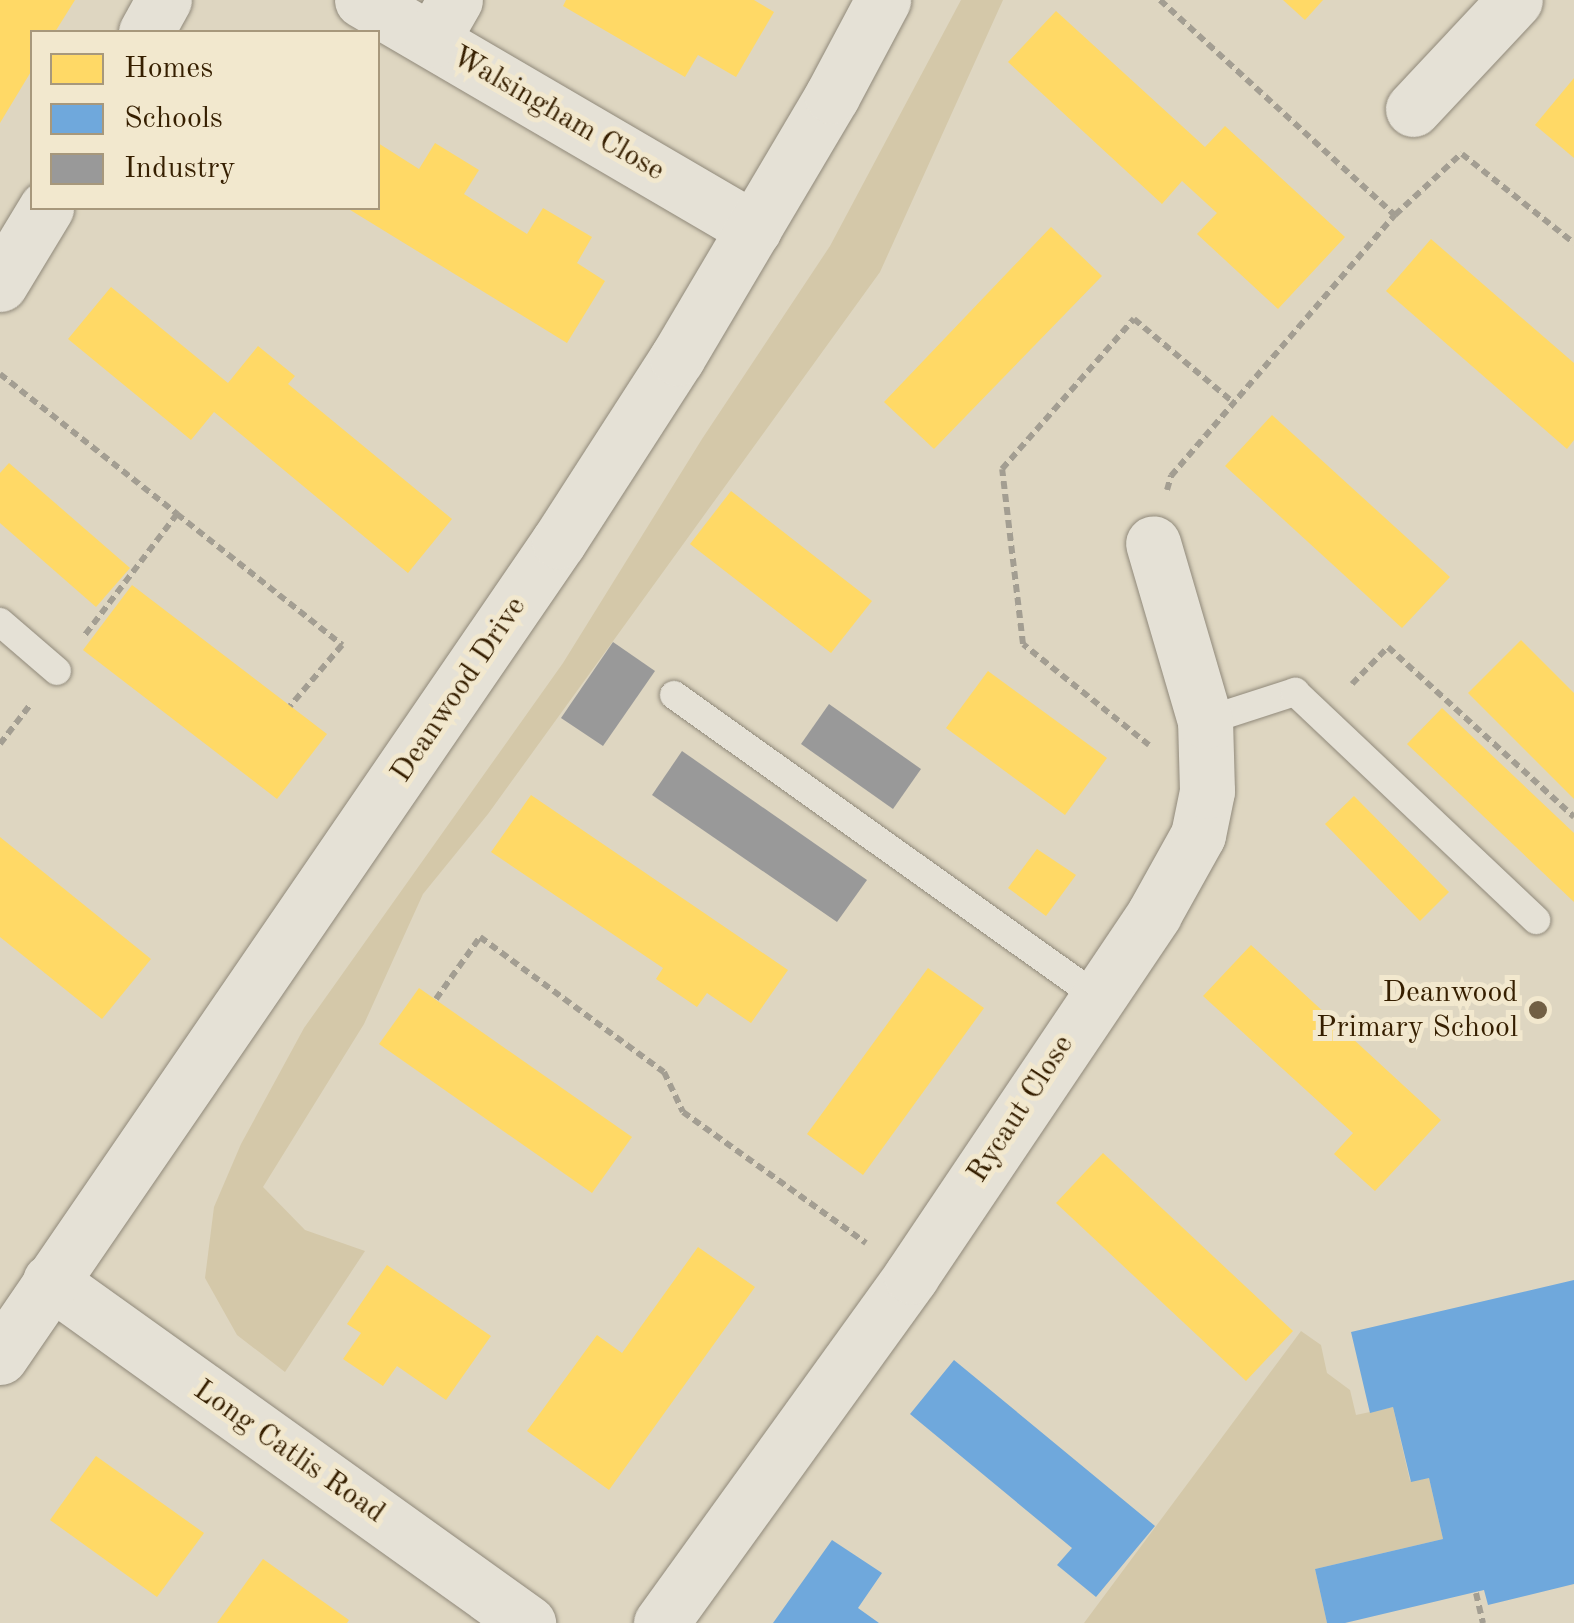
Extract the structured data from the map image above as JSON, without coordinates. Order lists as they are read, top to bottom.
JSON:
{
  "streets": {
    "street": [
      "Walsingham Close",
      "Deanwood Drive",
      "Rycaut Close",
      "Long Catlis Road"
    ]
  },
  "crossings": [
    ["Walsingham Close", "Deanwood Drive"],
    ["Deanwood Drive", "Long Catlis Road"]
  ],
  "places": ["Deanwood Primary School"],
  "legend": ["Homes", "Schools", "Industry"]
}
